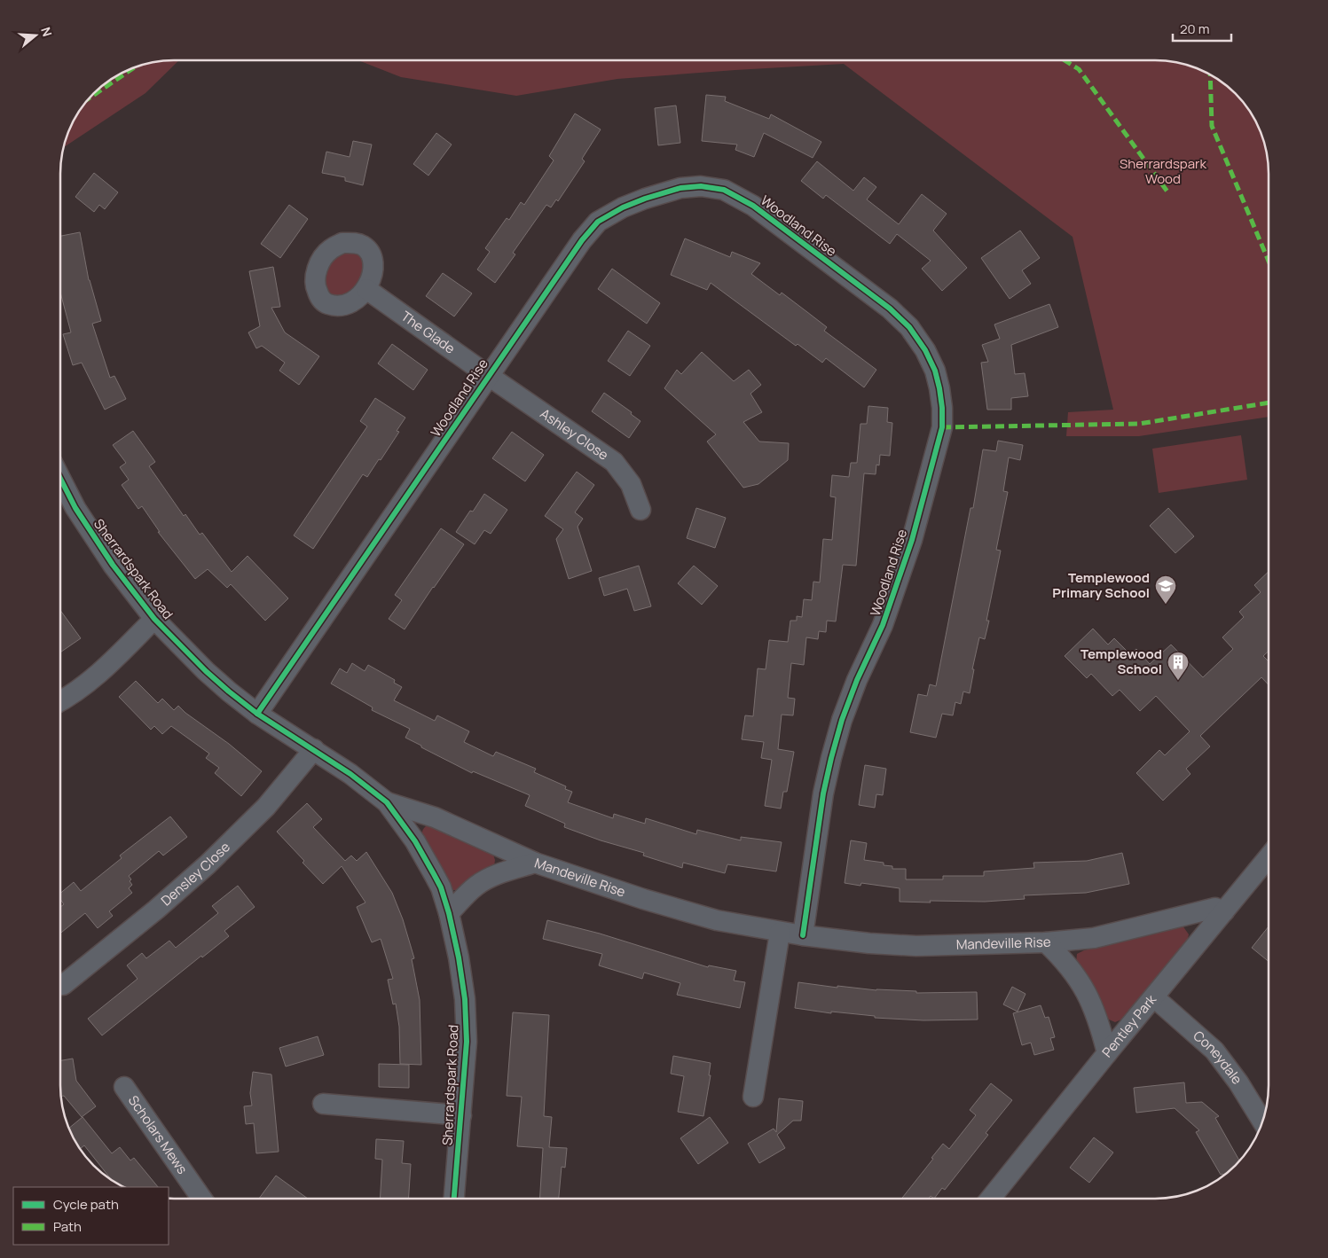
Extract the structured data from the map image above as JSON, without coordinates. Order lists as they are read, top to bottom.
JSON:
{
  "streets": {
    "street": [
      "Woodland Rise",
      "The Glade",
      "Ashley Close",
      "Sherrardspark Road",
      "Densley Close",
      "Mandeville Rise",
      "Pentley Park",
      "Coneydale",
      "Scholars Mews"
    ]
  },
  "crossings": [
    ["Woodland Rise", "The Glade"],
    ["Woodland Rise", "Ashley Close"],
    ["Woodland Rise", "Sherrardspark Road"],
    ["Woodland Rise", "Mandeville Rise"],
    ["The Glade", "Ashley Close"],
    ["Sherrardspark Road", "Densley Close"],
    ["Sherrardspark Road", "Mandeville Rise"],
    ["Mandeville Rise", "Pentley Park"],
    ["Pentley Park", "Coneydale"]
  ],
  "parks": ["Sherrardspark Wood"],
  "places": {
    "school or university": ["Templewood Primary School"],
    "building": ["Templewood School"]
  },
  "legend": ["Cycle path", "Path"],
  "scale_bar": "20 m",
  "north": "right"
}
